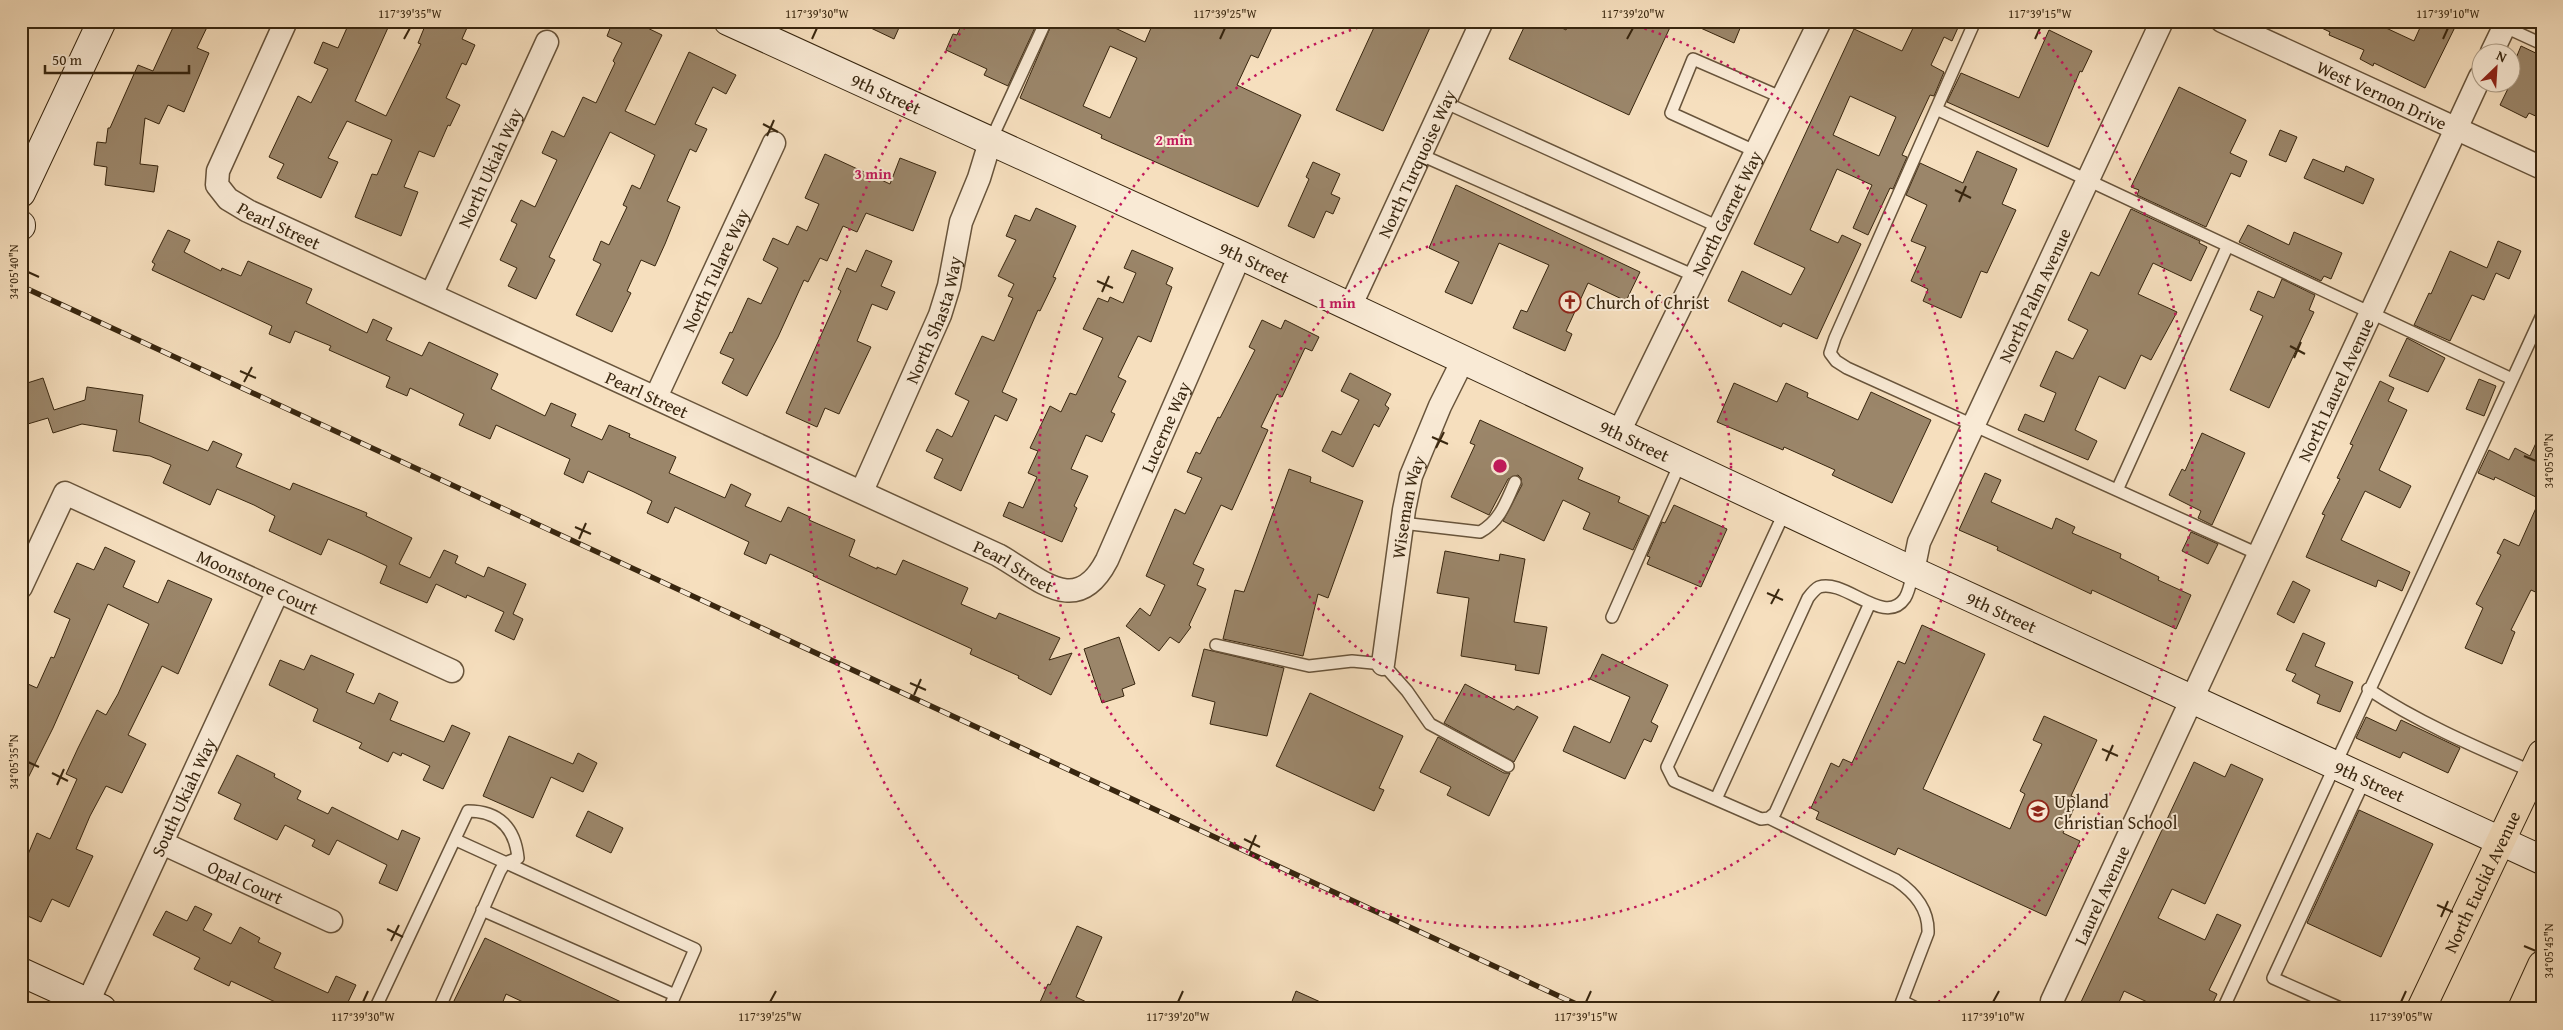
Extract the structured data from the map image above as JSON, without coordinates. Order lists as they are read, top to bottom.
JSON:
{
  "streets": {
    "main road": ["North Euclid Avenue"],
    "street": [
      "9th Street",
      "West Vernon Drive",
      "North Turquoise Way",
      "North Ukiah Way",
      "North Garnet Way",
      "Pearl Street",
      "North Tulare Way",
      "North Palm Avenue",
      "North Shasta Way",
      "North Laurel Avenue",
      "Lucerne Way",
      "Wiseman Way",
      "Moonstone Court",
      "South Ukiah Way",
      "Opal Court",
      "Laurel Avenue"
    ]
  },
  "crossings": [
    ["9th Street", "North Turquoise Way"],
    ["9th Street", "North Garnet Way"],
    ["9th Street", "North Palm Avenue"],
    ["9th Street", "North Shasta Way"],
    ["9th Street", "North Laurel Avenue"],
    ["9th Street", "Lucerne Way"],
    ["9th Street", "Wiseman Way"],
    ["9th Street", "North Euclid Avenue"],
    ["9th Street", "Laurel Avenue"],
    ["West Vernon Drive", "North Laurel Avenue"],
    ["North Ukiah Way", "Pearl Street"],
    ["Pearl Street", "North Tulare Way"],
    ["Pearl Street", "North Shasta Way"],
    ["Pearl Street", "Lucerne Way"],
    ["North Laurel Avenue", "Laurel Avenue"],
    ["Moonstone Court", "South Ukiah Way"],
    ["South Ukiah Way", "Opal Court"]
  ],
  "places": {
    "church": ["Church of Christ"],
    "school or university": ["Upland Christian School"]
  },
  "scale_bar": "50 m",
  "north": "top right",
  "coordinates": [
    "117°39'35\"W",
    "117°39'30\"W",
    "117°39'25\"W",
    "117°39'20\"W",
    "117°39'15\"W",
    "117°39'10\"W",
    "34°05'40\"N",
    "34°05'50\"N",
    "34°05'35\"N",
    "34°05'45\"N",
    "117°39'05\"W"
  ],
  "rings": ["2 min", "3 min", "1 min"]
}
